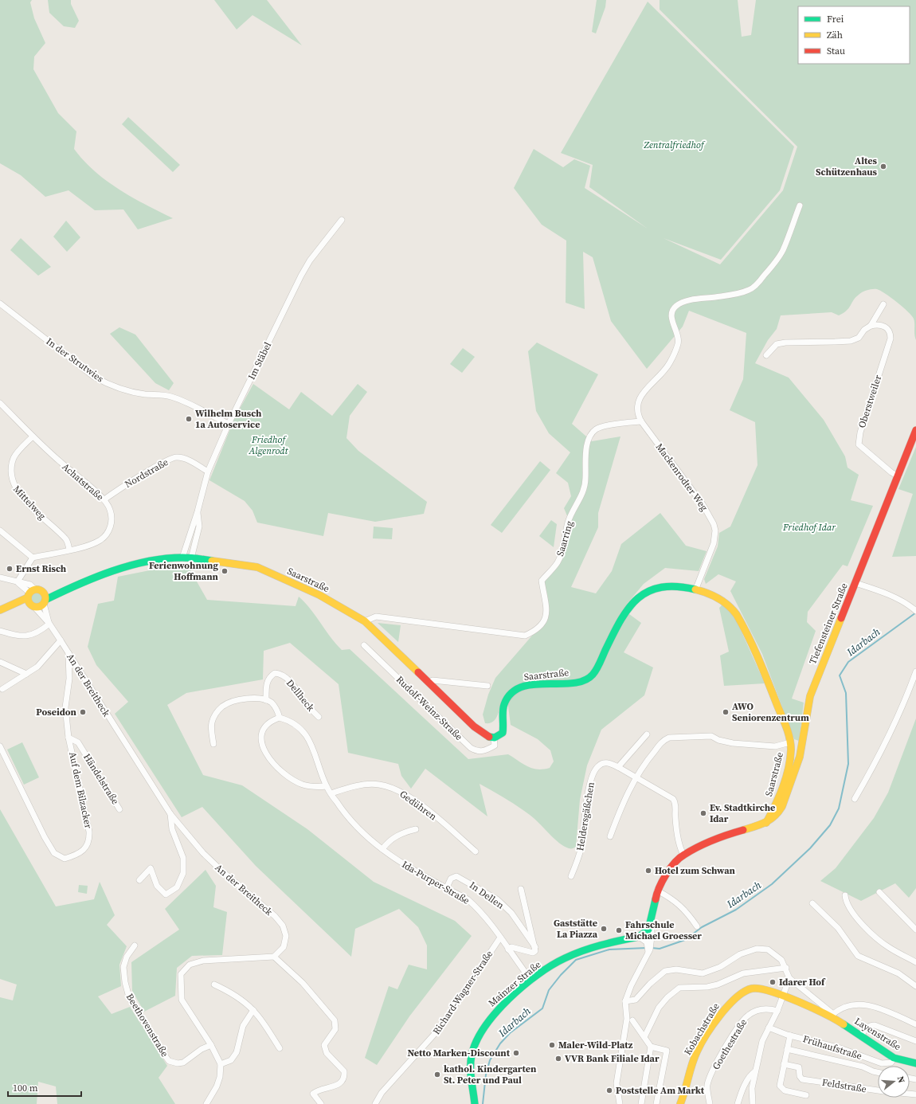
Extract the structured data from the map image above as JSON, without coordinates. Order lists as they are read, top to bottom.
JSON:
{
  "streets": {
    "street": [
      "In der Strutwies",
      "Im Stäbel",
      "Oberstweiler",
      "Nordstraße",
      "Mackenrodter Weg",
      "Achatstraße",
      "Mittelweg",
      "Saarring",
      "Saarstraße",
      "Tiefensteiner Straße",
      "An der Breitheck",
      "Dellheck",
      "Rudolf-Weinz-Straße",
      "Händelstraße",
      "Auf dem Bilzacker",
      "Gedühren",
      "Heldersgäßchen",
      "Ida-Purper-Straße",
      "In Dellen",
      "Mainzer Straße",
      "Richard-Wagner-Straße",
      "Beethovenstraße",
      "Kobachstraße",
      "Layenstraße",
      "Goethestraße",
      "Frühaufstraße",
      "Feldstraße"
    ]
  },
  "crossings": [
    ["In der Strutwies", "Im Stäbel"],
    ["Im Stäbel", "Nordstraße"],
    ["Im Stäbel", "Saarstraße"],
    ["Oberstweiler", "Tiefensteiner Straße"],
    ["Nordstraße", "Achatstraße"],
    ["Mackenrodter Weg", "Saarring"],
    ["Mackenrodter Weg", "Saarstraße"],
    ["Achatstraße", "Mittelweg"],
    ["Saarring", "Saarstraße"],
    ["Saarstraße", "Tiefensteiner Straße"],
    ["Saarstraße", "An der Breitheck"],
    ["Saarstraße", "Rudolf-Weinz-Straße"],
    ["An der Breitheck", "Auf dem Bilzacker"],
    ["Händelstraße", "Auf dem Bilzacker"],
    ["Gedühren", "Ida-Purper-Straße"],
    ["Ida-Purper-Straße", "In Dellen"],
    ["Ida-Purper-Straße", "Mainzer Straße"],
    ["Ida-Purper-Straße", "Richard-Wagner-Straße"],
    ["Kobachstraße", "Layenstraße"],
    ["Layenstraße", "Frühaufstraße"]
  ],
  "water": ["Idarbach"],
  "parks": ["Zentralfriedhof", "Friedhof Algenrodt", "Friedhof Idar"],
  "places": [
    "Altes Schützenhaus",
    "Wilhelm Busch 1a Autoservice",
    "Ernst Risch",
    "Ferienwohnung Hoffmann",
    "Poseidon",
    "AWO Seniorenzentrum",
    "Ev. Stadtkirche Idar",
    "Hotel zum Schwan",
    "Gaststätte La Piazza",
    "Fahrschule Michael Groesser",
    "Idarer Hof",
    "Maler-Wild-Platz",
    "Netto Marken-Discount",
    "VVR Bank Filiale Idar",
    "kathol. Kindergarten St. Peter und Paul",
    "Poststelle Am Markt"
  ],
  "legend": ["Frei", "Zäh", "Stau"],
  "scale_bar": "100 m",
  "north": "right"
}
